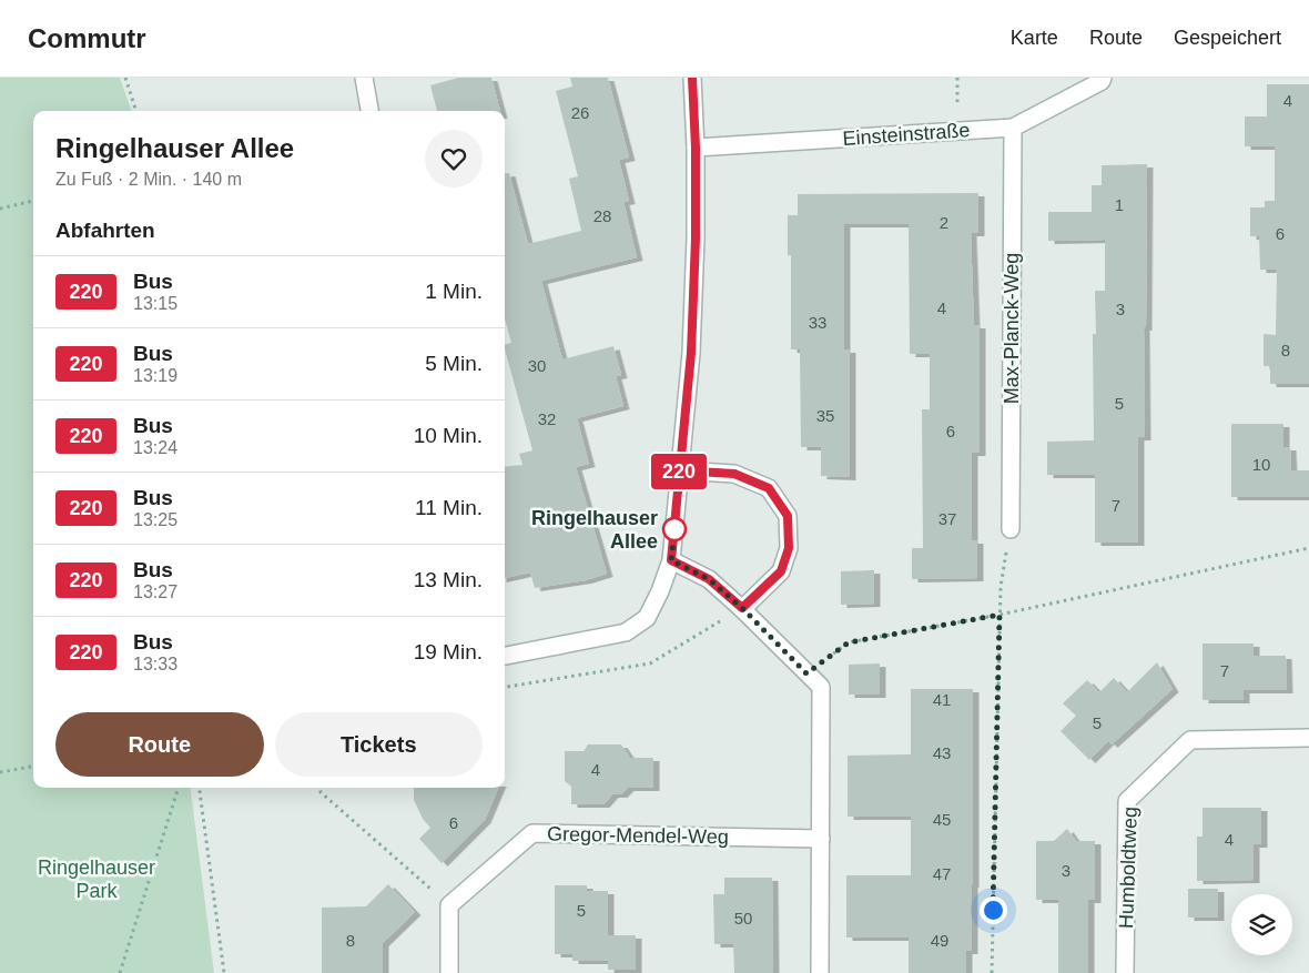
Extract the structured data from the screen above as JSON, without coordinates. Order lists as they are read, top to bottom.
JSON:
{
  "streets": {
    "street": [
      "Einsteinstraße",
      "Max-Planck-Weg",
      "Gregor-Mendel-Weg",
      "Humboldtweg"
    ]
  },
  "crossings": [
    ["Einsteinstraße", "Max-Planck-Weg"]
  ],
  "parks": ["Ringelhauser Park"],
  "places": ["Ringelhauser Allee"],
  "lines": ["bus line 220"],
  "house_numbers": [
    "4",
    "26",
    "1",
    "28",
    "2",
    "6",
    "4",
    "3",
    "33",
    "8",
    "30",
    "5",
    "35",
    "32",
    "6",
    "10",
    "7",
    "37",
    "7",
    "41",
    "5",
    "43",
    "4",
    "45",
    "6",
    "4",
    "3",
    "47",
    "5",
    "50",
    "8",
    "49"
  ],
  "page": {
    "header": "Commutr",
    "nav": ["Karte", "Route", "Gespeichert"],
    "on_map": "220",
    "heading": [
      ["Ringelhauser Allee", "Zu Fuß · 2 Min. · 140 m"],
      "Abfahrten"
    ],
    "list": [
      {
        "mark": "220",
        "name": "Bus",
        "note": "13:15",
        "value": "1 Min."
      },
      {
        "mark": "220",
        "name": "Bus",
        "note": "13:19",
        "value": "5 Min."
      },
      {
        "mark": "220",
        "name": "Bus",
        "note": "13:24",
        "value": "10 Min."
      },
      {
        "mark": "220",
        "name": "Bus",
        "note": "13:25",
        "value": "11 Min."
      },
      {
        "mark": "220",
        "name": "Bus",
        "note": "13:27",
        "value": "13 Min."
      },
      {
        "mark": "220",
        "name": "Bus",
        "note": "13:33",
        "value": "19 Min."
      }
    ],
    "buttons": ["Route", "Tickets"]
  }
}
